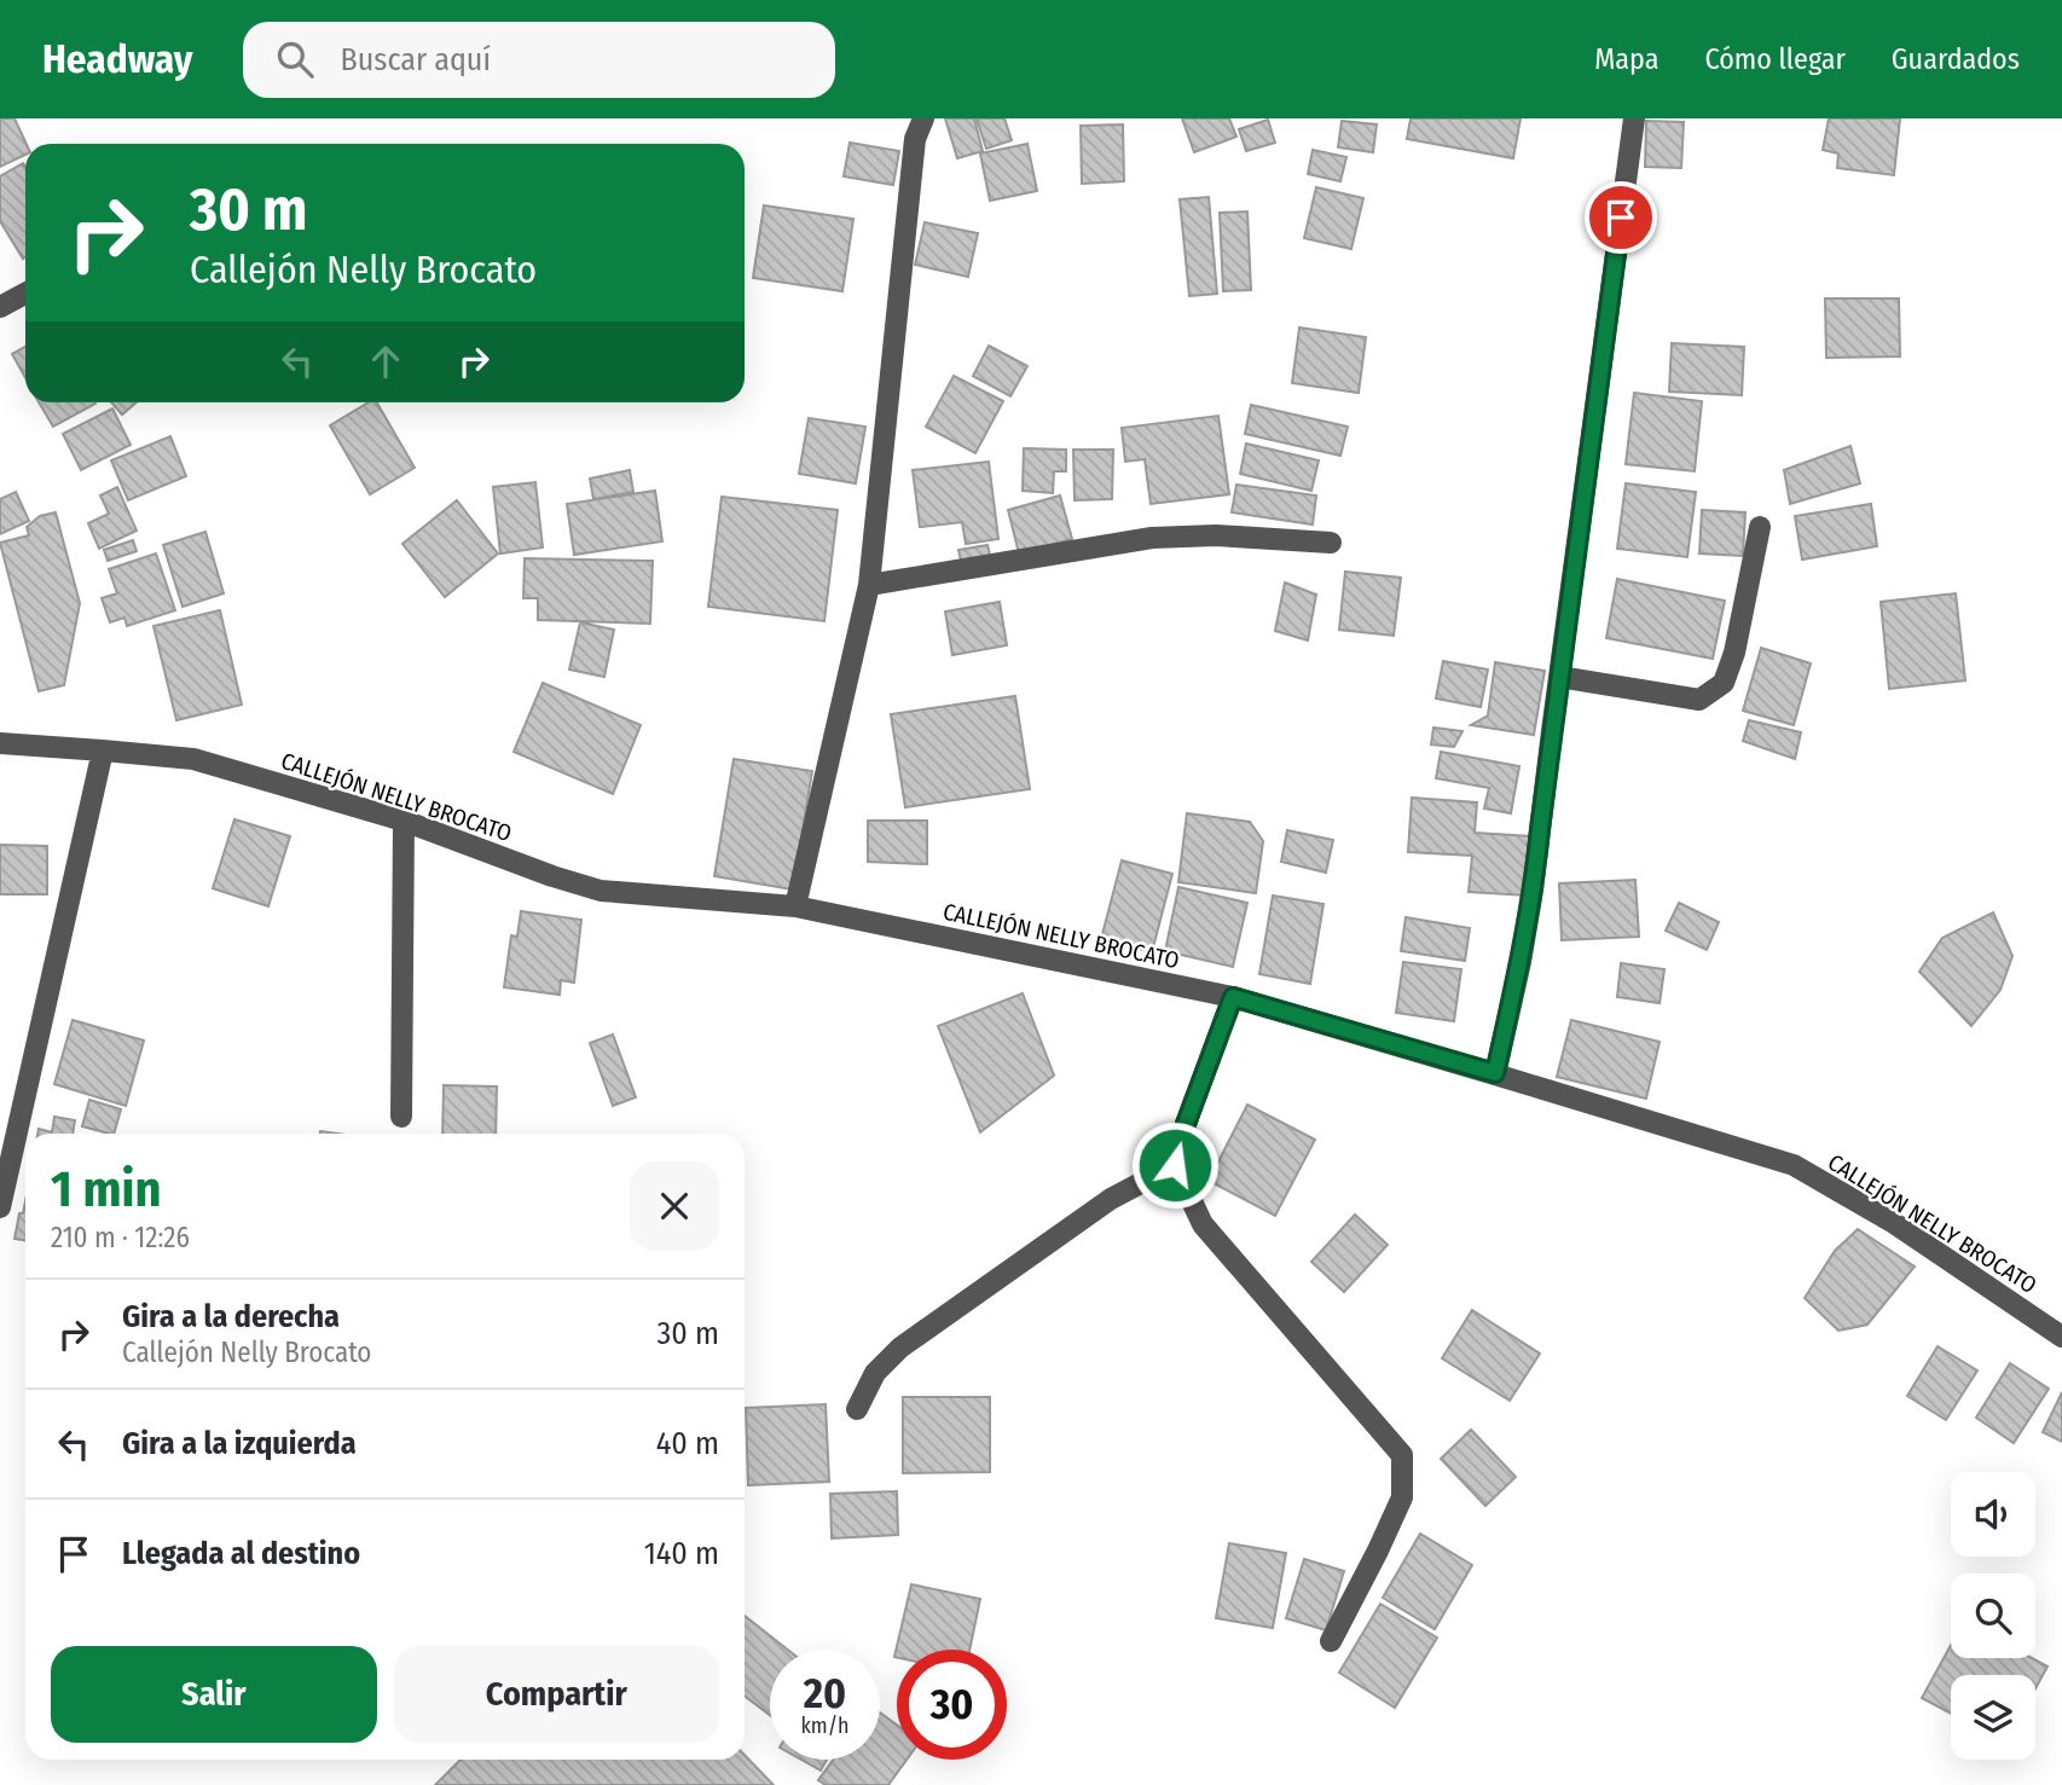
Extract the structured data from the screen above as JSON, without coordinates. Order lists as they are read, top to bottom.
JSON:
{
  "streets": {
    "street": ["CALLEJÓN NELLY BROCATO"]
  },
  "page": {
    "header": "Headway",
    "search": "Buscar aquí",
    "nav": ["Mapa", "Cómo llegar", "Guardados"],
    "turn": ["30 m", "Callejón Nelly Brocato"],
    "heading": ["1 min", "210 m · 12:26"],
    "list": [
      {
        "name": "Gira a la derecha",
        "note": "Callejón Nelly Brocato",
        "value": "30 m"
      },
      {
        "name": "Gira a la izquierda",
        "value": "40 m"
      },
      {
        "name": "Llegada al destino",
        "value": "140 m"
      }
    ],
    "buttons": ["Salir", "Compartir"],
    "speed": "20 km/h",
    "limit": "30"
  }
}
